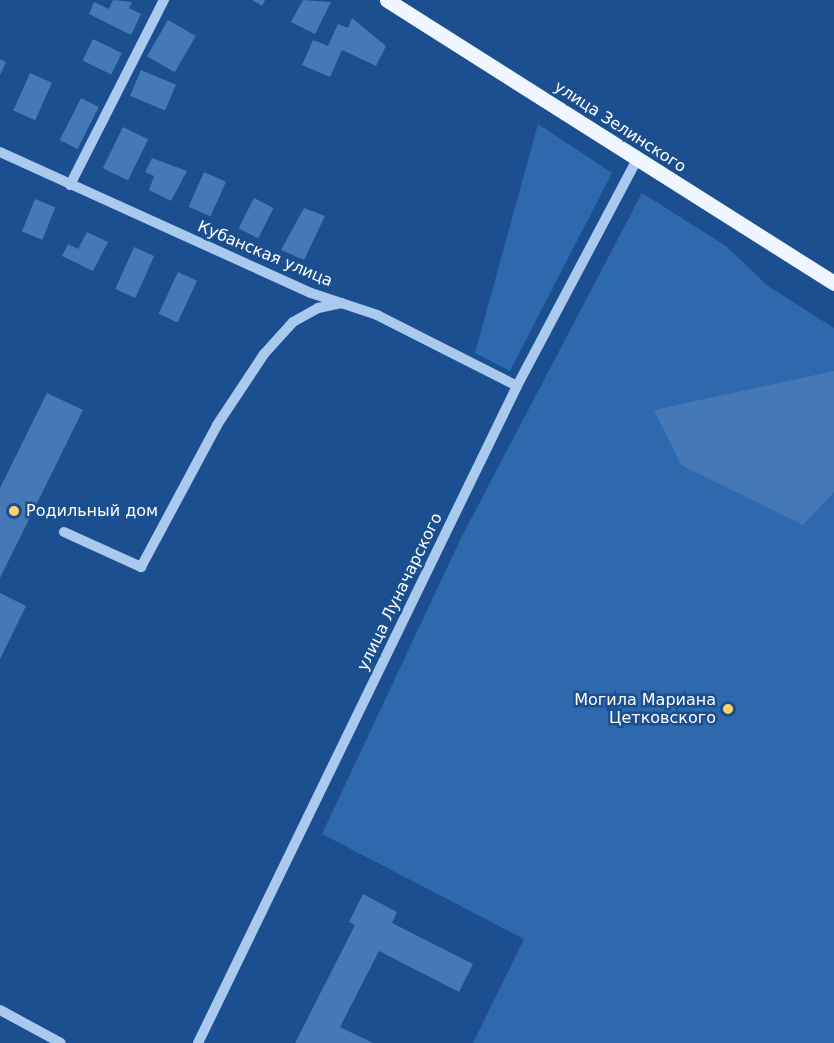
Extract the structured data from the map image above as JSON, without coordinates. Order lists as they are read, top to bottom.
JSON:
{
  "streets": {
    "main road": ["улица Зелинского"],
    "street": ["Кубанская улица", "улица Луначарского"]
  },
  "crossings": [
    ["улица Зелинского", "улица Луначарского"],
    ["Кубанская улица", "улица Луначарского"]
  ],
  "places": ["Родильный дом", "Могила Мариана Цетковского"]
}
